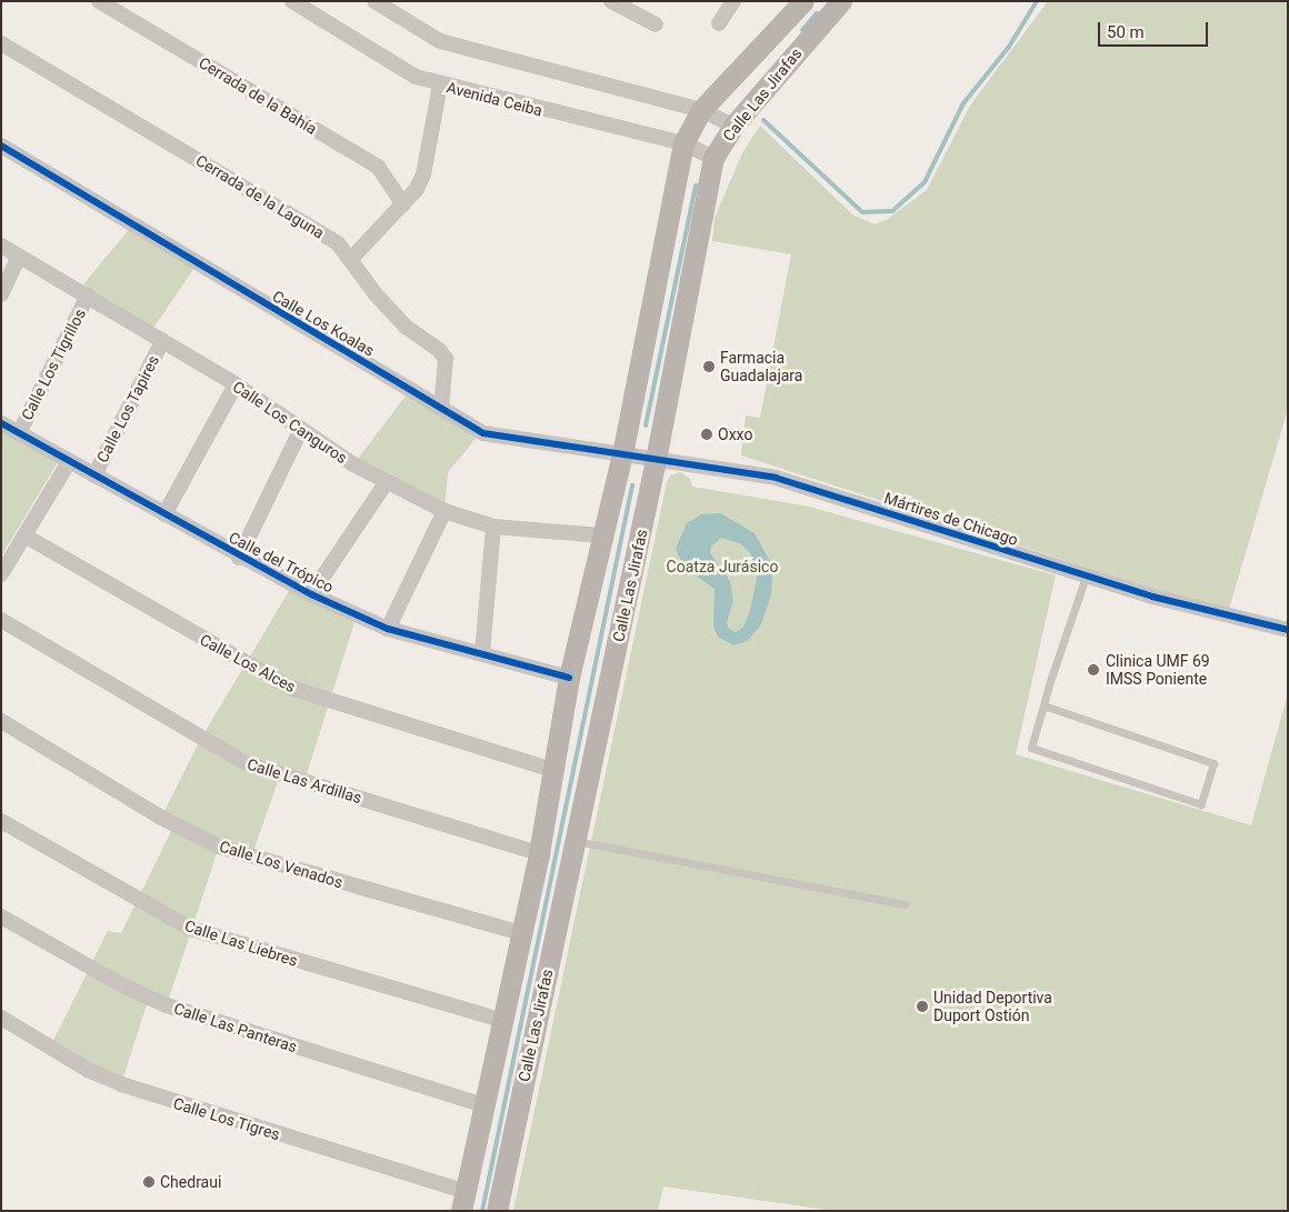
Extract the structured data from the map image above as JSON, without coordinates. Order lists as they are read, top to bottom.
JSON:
{
  "streets": {
    "main road": ["Calle Las Jirafas"],
    "street": [
      "Cerrada de la Bahía",
      "Avenida Ceiba",
      "Cerrada de la Laguna",
      "Calle Los Koalas",
      "Calle Los Tigrillos",
      "Calle Los Tapires",
      "Calle Los Canguros",
      "Mártires de Chicago",
      "Calle del Trópico",
      "Calle Los Alces",
      "Calle Las Ardillas",
      "Calle Los Venados",
      "Calle Las Liebres",
      "Calle Las Panteras",
      "Calle Los Tigres"
    ]
  },
  "crossings": [
    ["Calle Las Jirafas", "Avenida Ceiba"],
    ["Calle Las Jirafas", "Calle Los Koalas"],
    ["Calle Las Jirafas", "Calle Los Canguros"],
    ["Calle Las Jirafas", "Mártires de Chicago"],
    ["Calle Las Jirafas", "Calle del Trópico"],
    ["Calle Las Jirafas", "Calle Los Alces"],
    ["Calle Las Jirafas", "Calle Las Ardillas"],
    ["Calle Las Jirafas", "Calle Los Venados"],
    ["Calle Las Jirafas", "Calle Las Liebres"],
    ["Calle Las Jirafas", "Calle Las Panteras"],
    ["Calle Las Jirafas", "Calle Los Tigres"],
    ["Cerrada de la Laguna", "Calle Los Koalas"],
    ["Calle Los Koalas", "Mártires de Chicago"],
    ["Calle Los Tigrillos", "Calle Los Canguros"],
    ["Calle Los Tigrillos", "Calle del Trópico"],
    ["Calle Los Tapires", "Calle Los Canguros"],
    ["Calle Los Tapires", "Calle del Trópico"]
  ],
  "parks": ["Coatza Jurásico"],
  "places": [
    "Farmacia Guadalajara",
    "Oxxo",
    "Clinica UMF 69 IMSS Poniente",
    "Unidad Deportiva Duport Ostión",
    "Chedraui"
  ],
  "scale_bar": "50 m"
}
